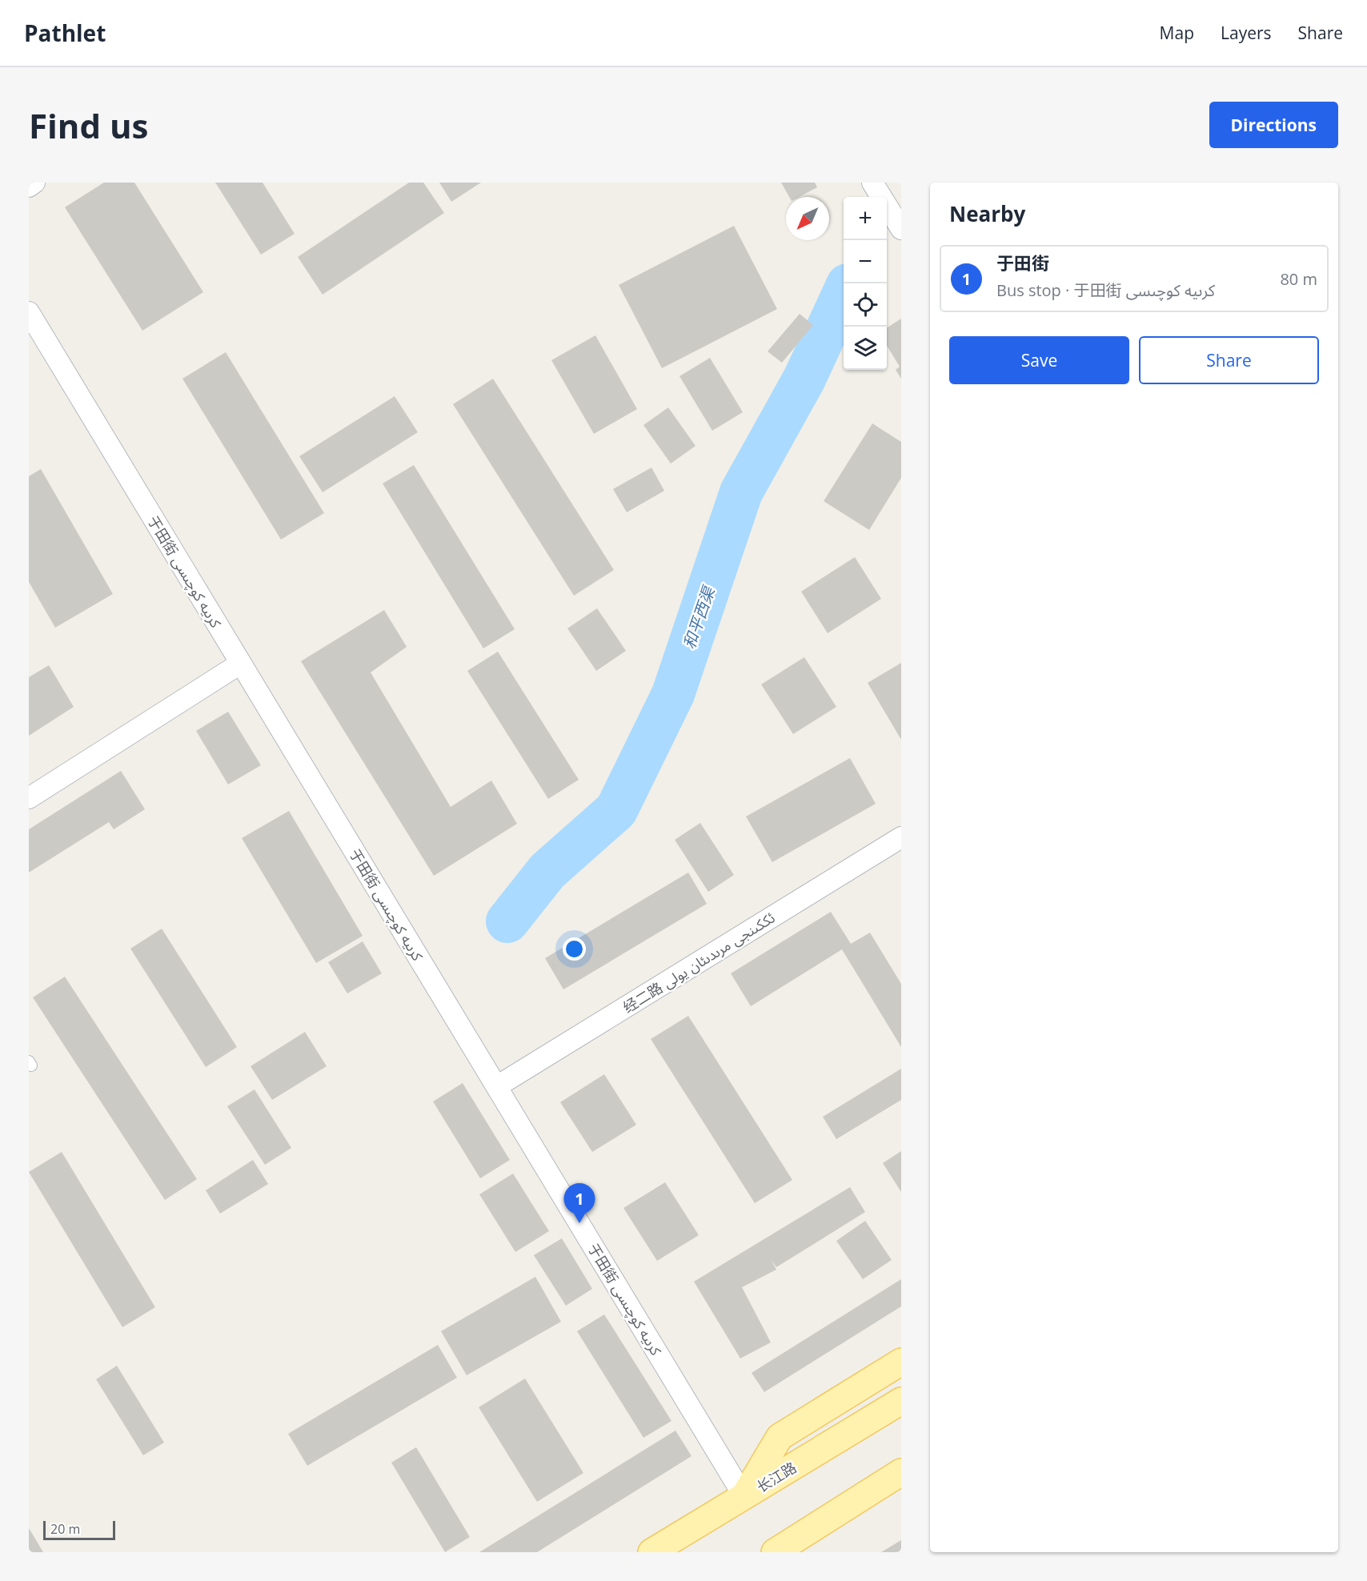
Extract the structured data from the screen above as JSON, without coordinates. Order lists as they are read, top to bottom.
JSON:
{
  "streets": {
    "main road": ["长江路"],
    "street": ["于田街 كرىيە كوچىسى", "经二路 ئككىنجى مرىدىئان يولى"]
  },
  "crossings": [
    ["于田街 كرىيە كوچىسى", "经二路 ئككىنجى مرىدىئان يولى"],
    ["于田街 كرىيە كوچىسى", "长江路"]
  ],
  "water": ["和平西渠"],
  "scale_bar": "20 m",
  "north": "bottom left",
  "page": {
    "header": "Pathlet",
    "nav": ["Map", "Layers", "Share"],
    "buttons": [
      "Directions",
      ["Save", "Share"]
    ],
    "title": "Find us",
    "heading": "Nearby",
    "map_buttons": ["+", "−"],
    "list": [
      {
        "mark": "1",
        "name": "于田街",
        "note": "Bus stop · 于田街 كرىيە كوچىسى",
        "value": "80 m"
      }
    ],
    "pins": "1",
    "scale": "20 m"
  }
}
